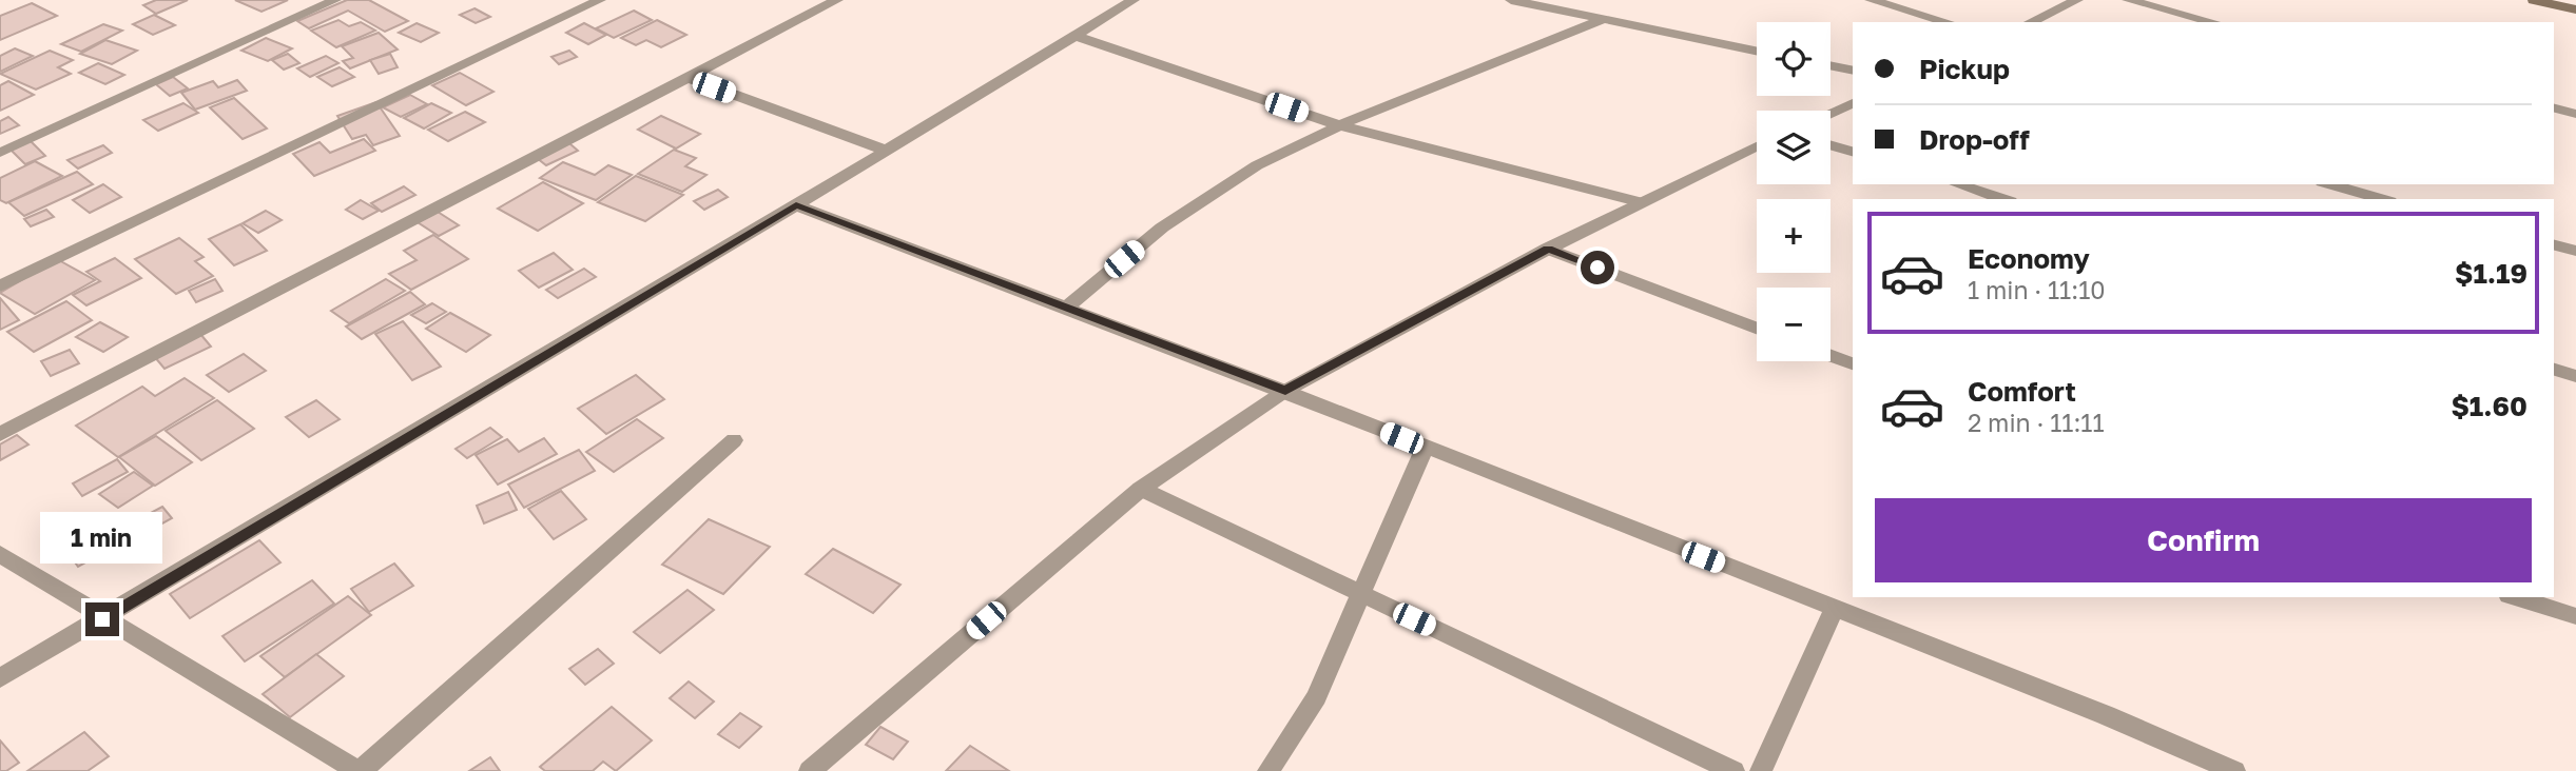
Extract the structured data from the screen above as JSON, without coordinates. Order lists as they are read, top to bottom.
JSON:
{
  "page": {
    "map_buttons": ["+", "−"],
    "banner": ["Pickup", "Drop-off"],
    "list": [
      {
        "name": "Economy",
        "note": "1 min · 11:10",
        "value": "$1.19"
      },
      {
        "name": "Comfort",
        "note": "2 min · 11:11",
        "value": "$1.60"
      }
    ],
    "buttons": "Confirm",
    "bubble": "1 min"
  }
}
